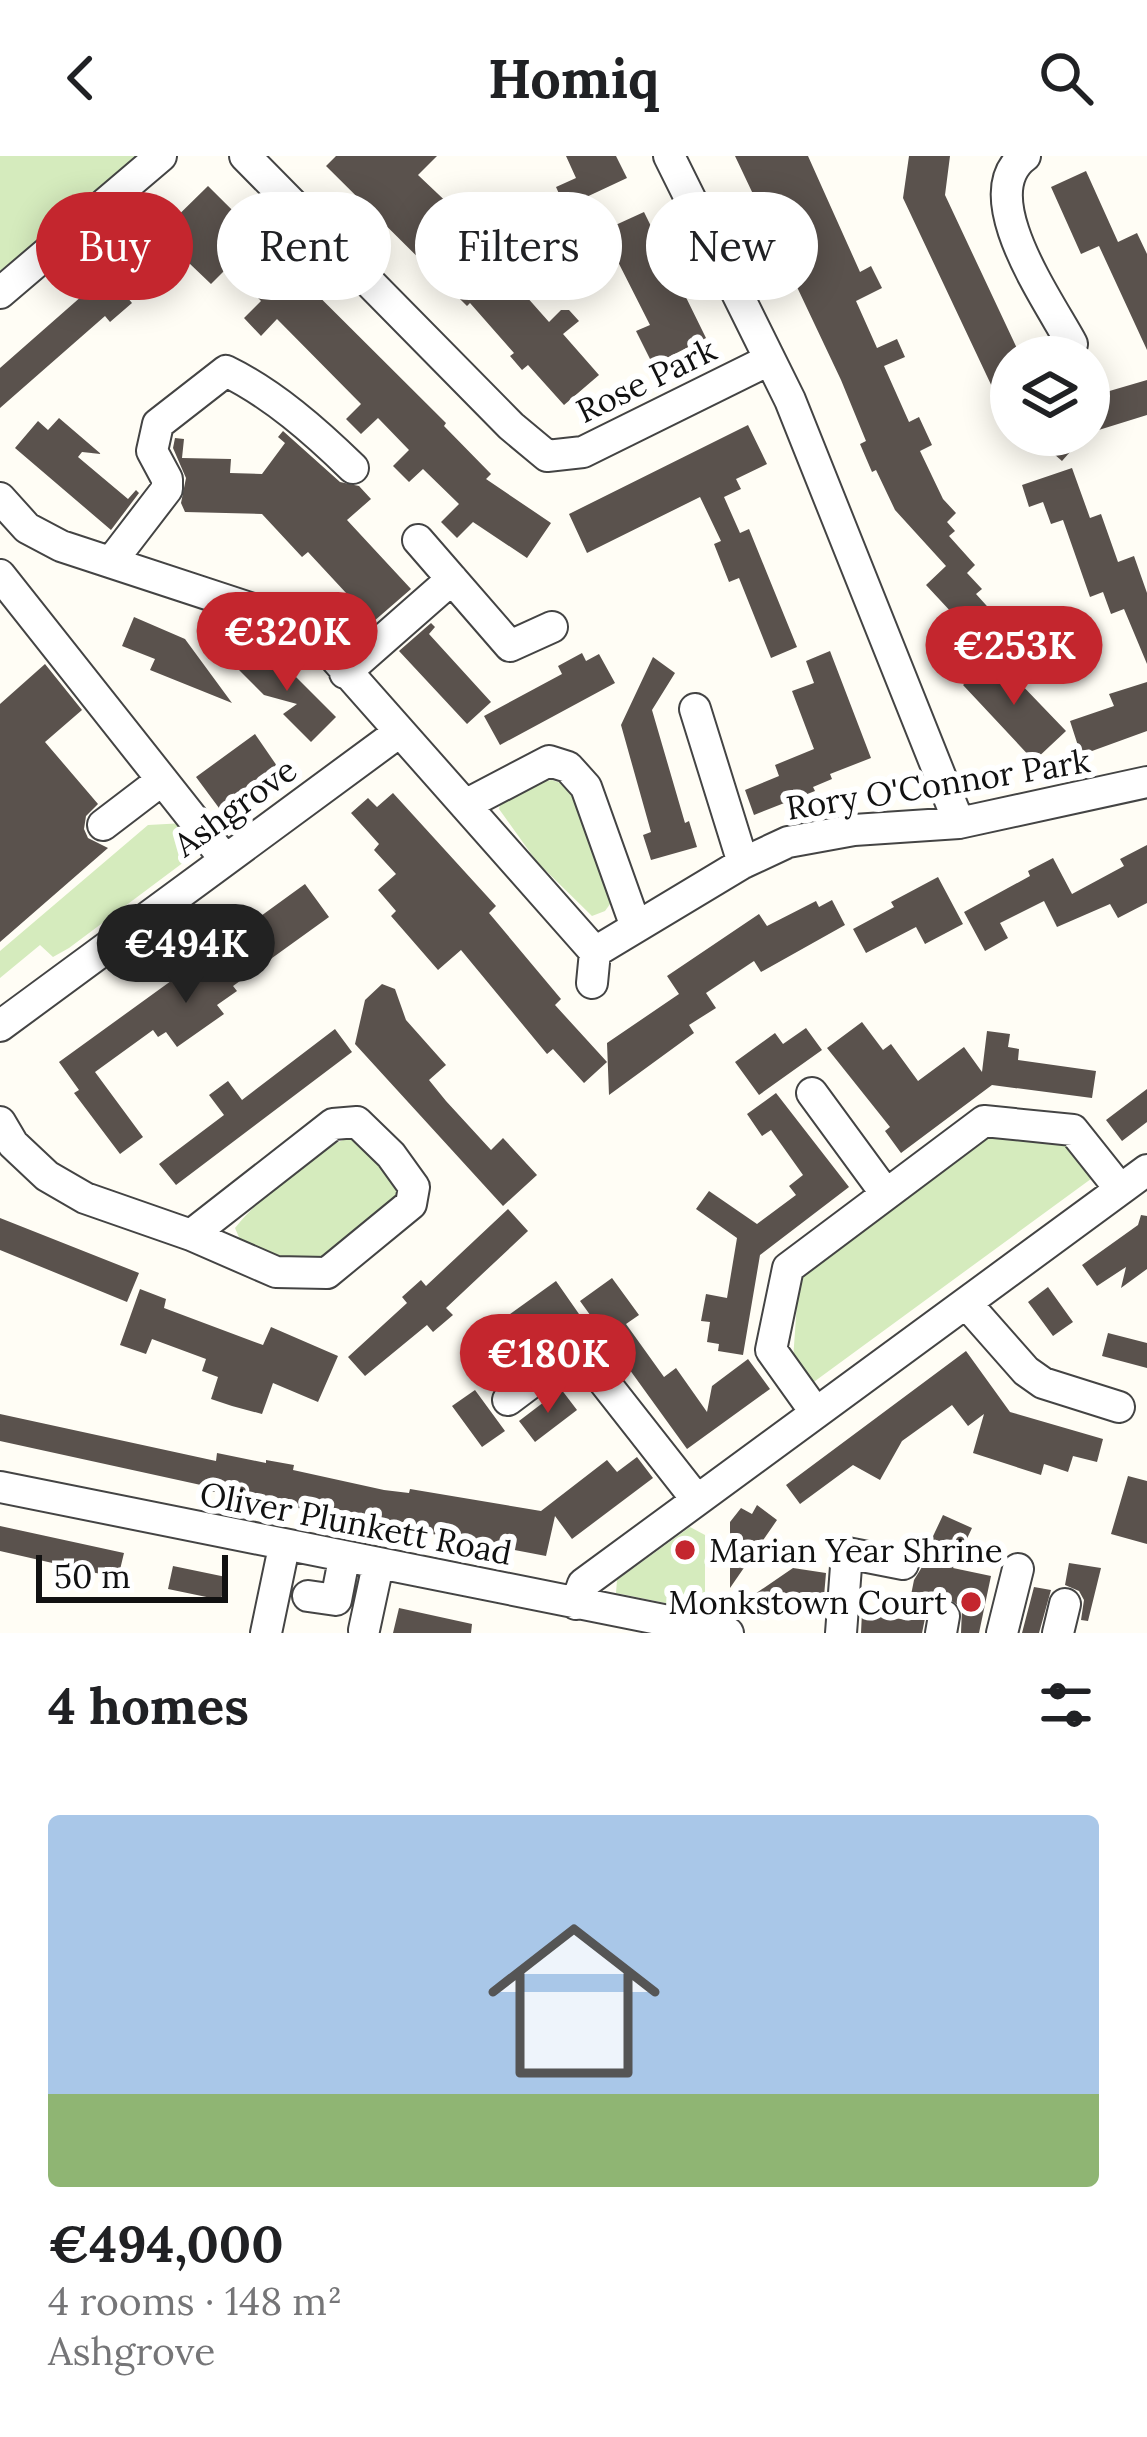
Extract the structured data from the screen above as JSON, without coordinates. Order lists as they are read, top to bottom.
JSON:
{
  "streets": {
    "street": [
      "Rose Park",
      "Rory O'Connor Park",
      "Ashgrove",
      "Oliver Plunkett Road"
    ]
  },
  "crossings": [
    ["Rose Park", "Rory O'Connor Park"]
  ],
  "places": ["Marian Year Shrine", "Monkstown Court"],
  "scale_bar": "50 m",
  "page": {
    "header": "Homiq",
    "chip": [
      "Buy",
      "Rent",
      "Filters",
      "New"
    ],
    "price": [
      "€320K",
      "€253K",
      "€494K",
      "€180K"
    ],
    "scale": "50 m",
    "heading": "4 homes",
    "list": [
      {
        "name": "€494,000",
        "note": "4 rooms · 148 m² · Ashgrove"
      }
    ]
  }
}
